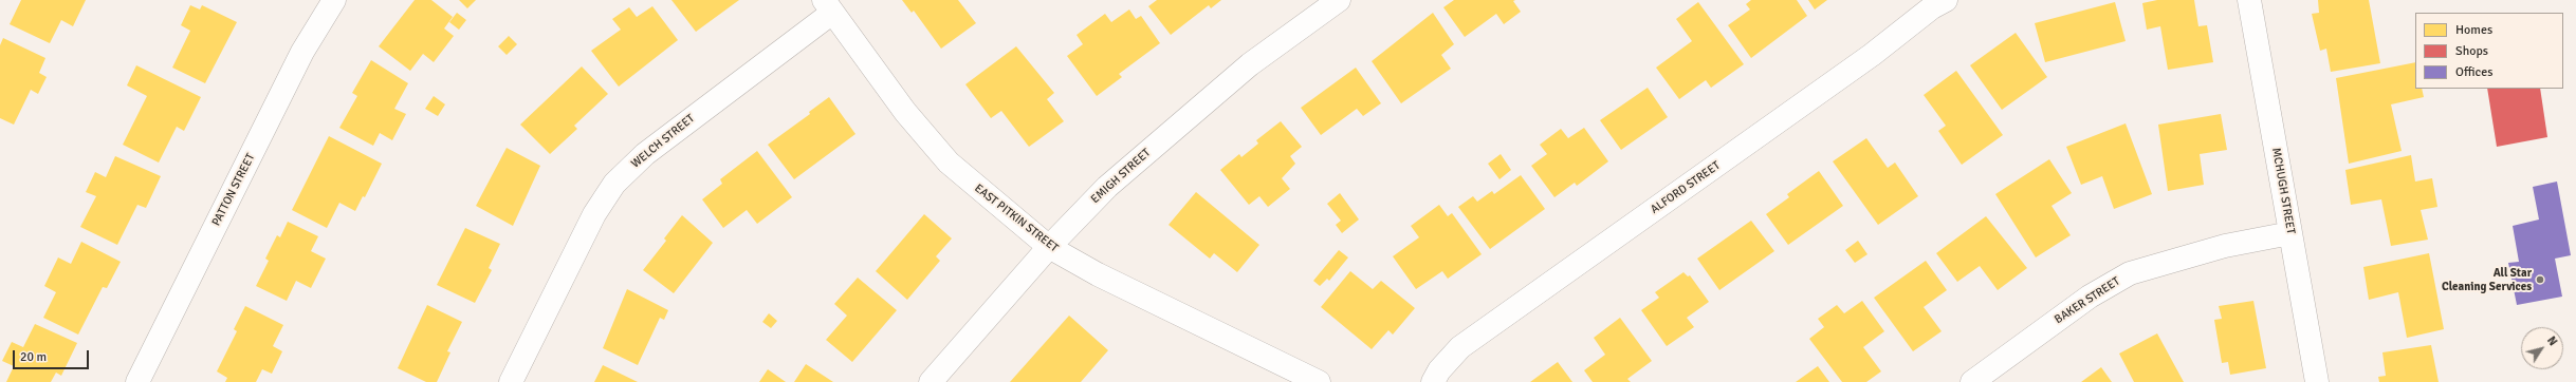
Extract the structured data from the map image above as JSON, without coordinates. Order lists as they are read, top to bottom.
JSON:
{
  "streets": {
    "street": [
      "WELCH STREET",
      "EMIGH STREET",
      "ALFORD STREET",
      "PATTON STREET",
      "MCHUGH STREET",
      "EAST PITKIN STREET",
      "BAKER STREET"
    ]
  },
  "crossings": [
    ["WELCH STREET", "EAST PITKIN STREET"],
    ["EMIGH STREET", "EAST PITKIN STREET"],
    ["MCHUGH STREET", "BAKER STREET"]
  ],
  "places": ["All Star Cleaning Services"],
  "legend": ["Homes", "Shops", "Offices"],
  "scale_bar": "20 m",
  "north": "top right"
}
